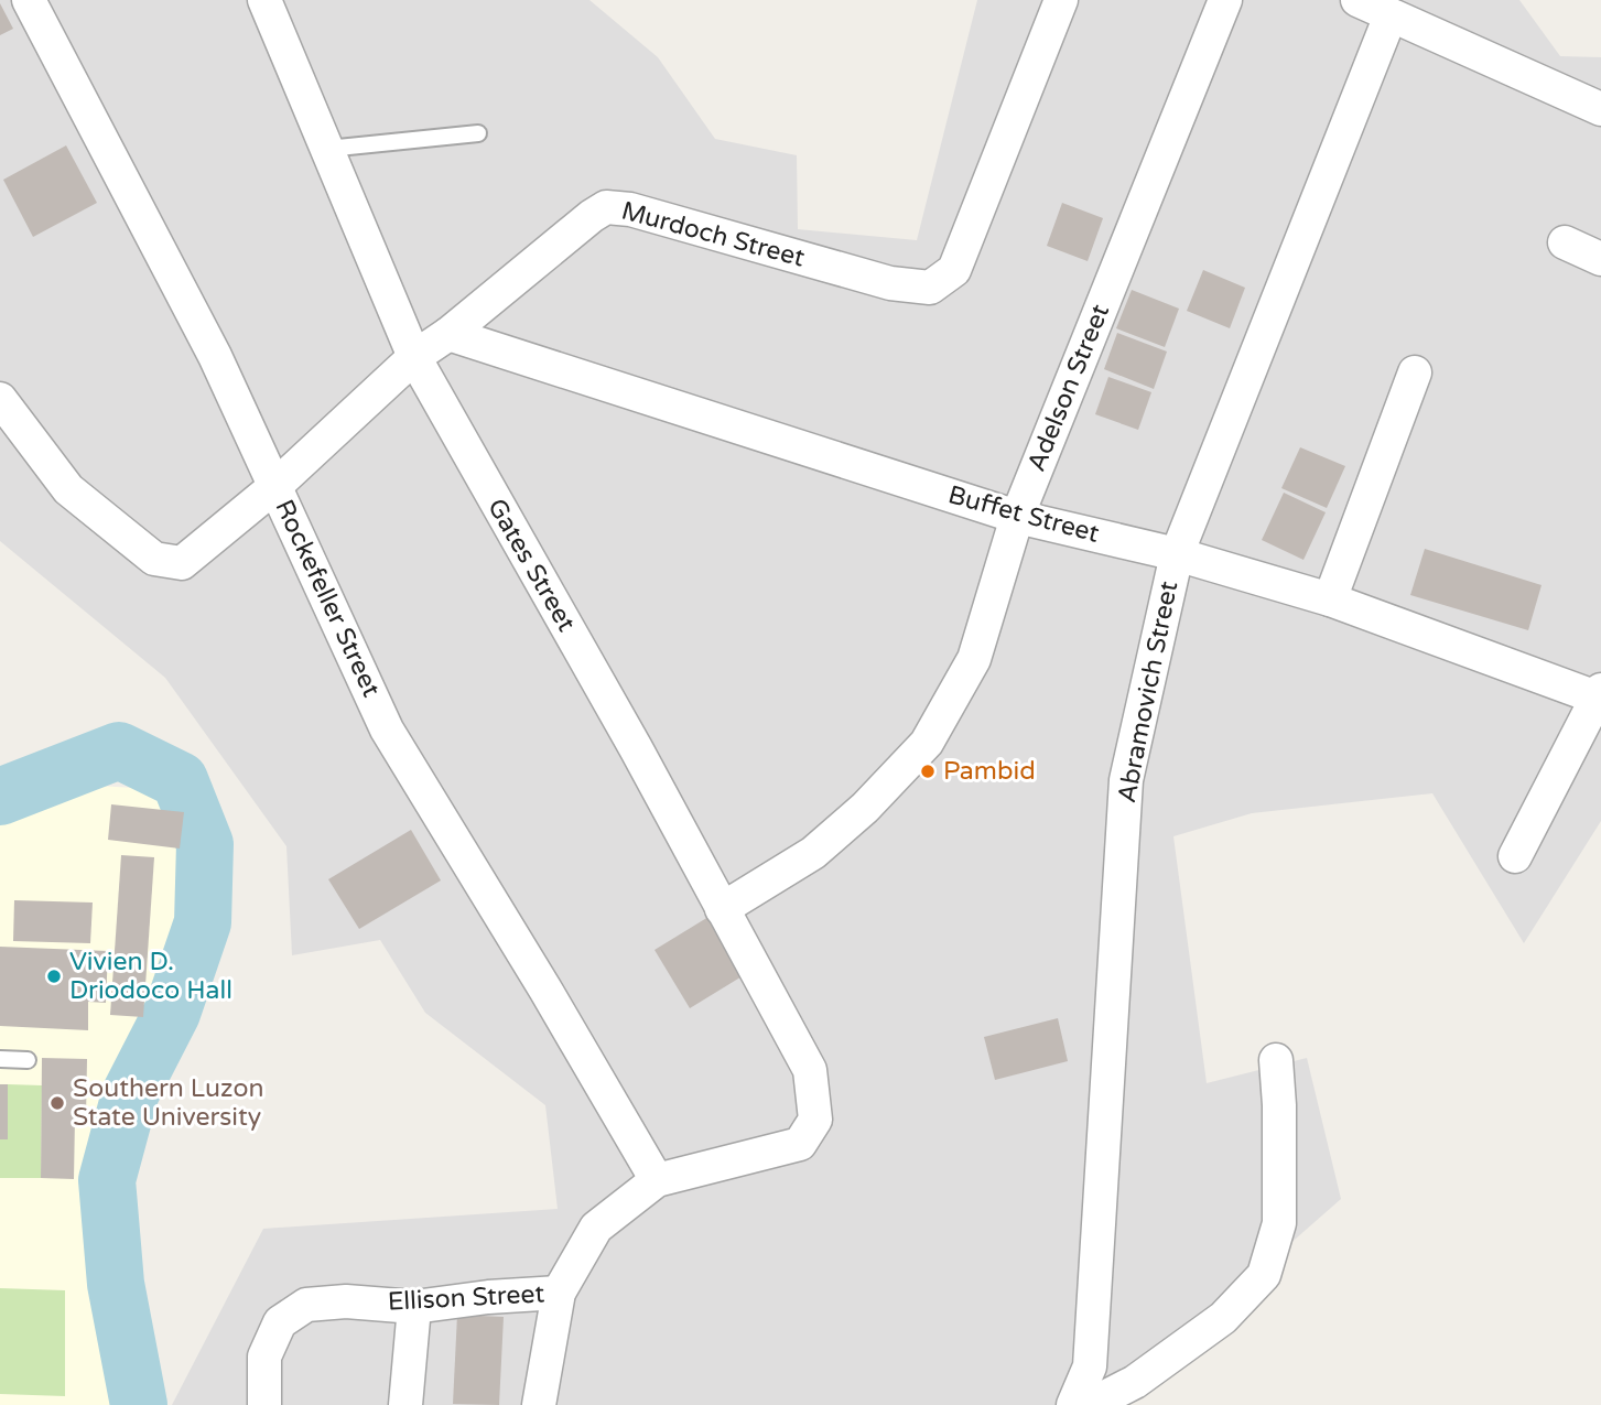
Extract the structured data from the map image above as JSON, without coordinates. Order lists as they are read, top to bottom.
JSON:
{
  "streets": {
    "street": [
      "Murdoch Street",
      "Adelson Street",
      "Buffet Street",
      "Gates Street",
      "Rockefeller Street",
      "Abramovich Street",
      "Ellison Street"
    ]
  },
  "crossings": [
    ["Murdoch Street", "Buffet Street"],
    ["Murdoch Street", "Gates Street"],
    ["Murdoch Street", "Rockefeller Street"],
    ["Adelson Street", "Buffet Street"],
    ["Adelson Street", "Gates Street"],
    ["Buffet Street", "Abramovich Street"],
    ["Gates Street", "Rockefeller Street"]
  ],
  "places": ["Pambid", "Vivien D. Driodoco Hall", "Southern Luzon State University"]
}
